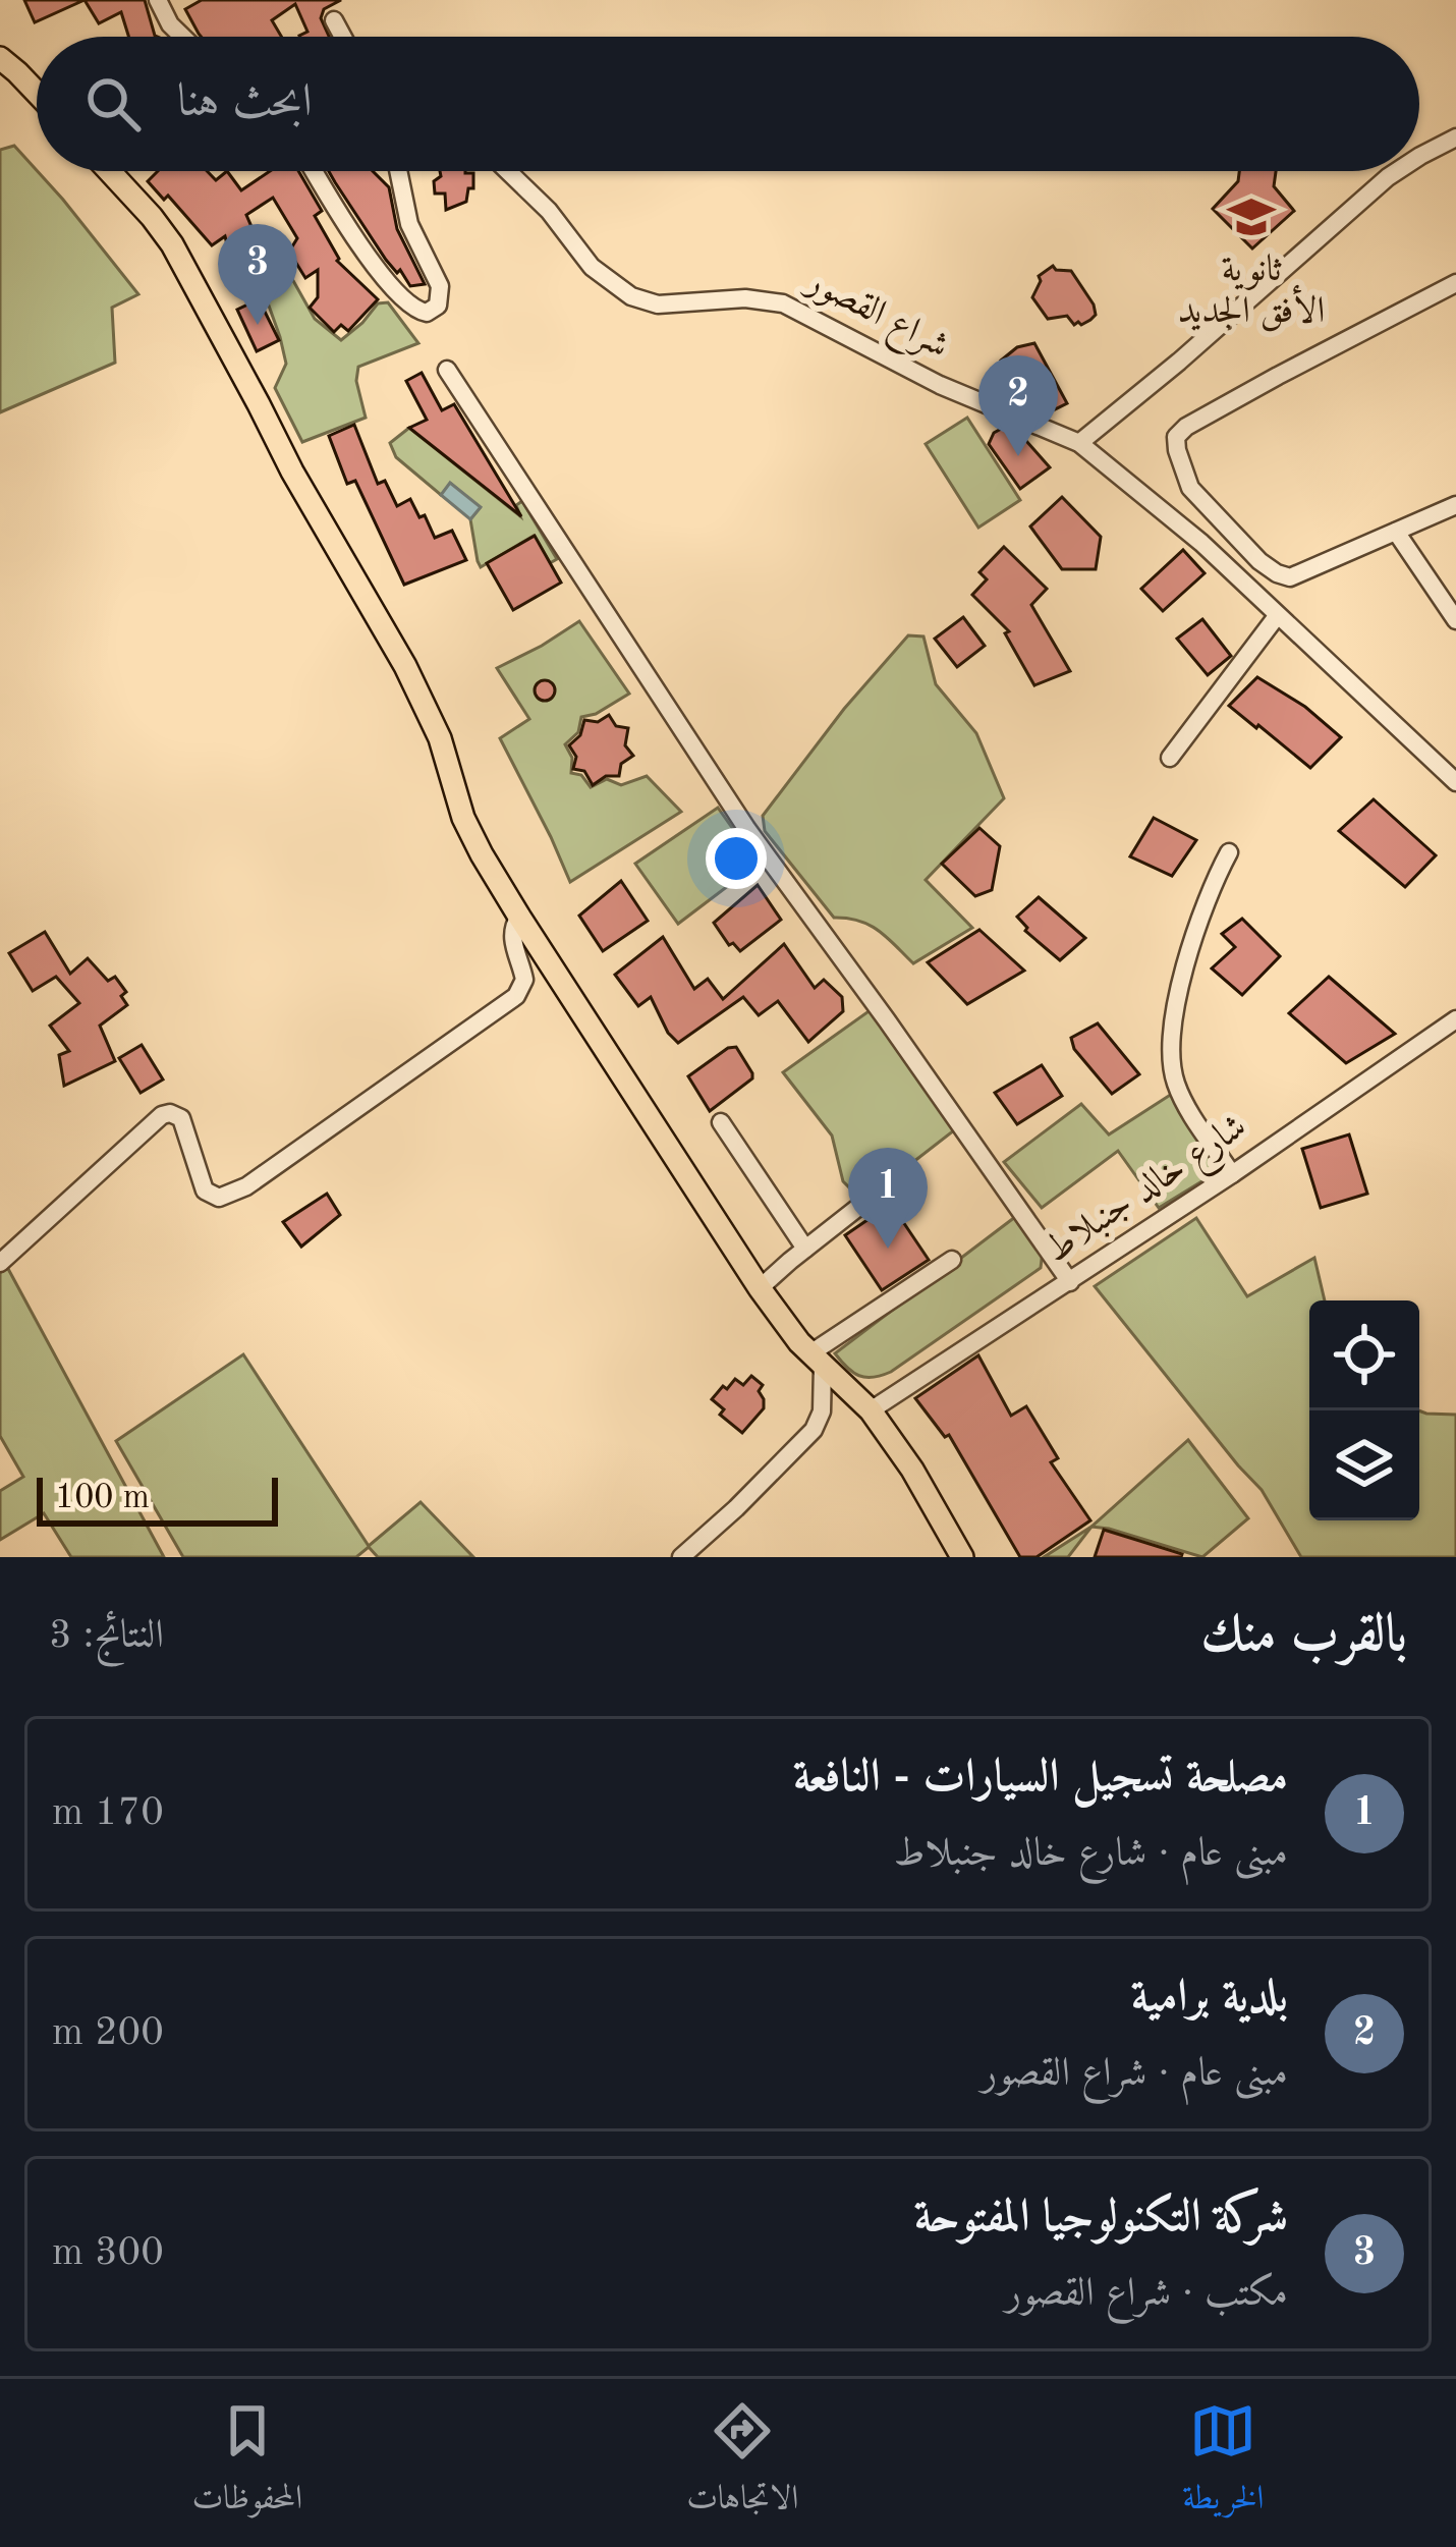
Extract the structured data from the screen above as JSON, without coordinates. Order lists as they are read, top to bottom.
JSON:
{
  "streets": {
    "street": ["شراع القصور", "شارع خالد جنبلاط"]
  },
  "places": {
    "school or university": ["ثانوية الأفق الجديد"]
  },
  "scale_bar": "100 m",
  "page": {
    "search": "ابحث هنا",
    "pins": ["3", "2", "1"],
    "scale": "100 m",
    "heading": ["بالقرب منك", "النتائج: 3"],
    "list": [
      {
        "mark": "1",
        "name": "مصلحة تسجيل السيارات - النافعة",
        "note": "مبنى عام · شارع خالد جنبلاط",
        "value": "170 m"
      },
      {
        "mark": "2",
        "name": "بلدية برامية",
        "note": "مبنى عام · شراع القصور",
        "value": "200 m"
      },
      {
        "mark": "3",
        "name": "شركة التكنولوجيا المفتوحة",
        "note": "مكتب · شراع القصور",
        "value": "300 m"
      }
    ],
    "nav": ["الخريطة", "الاتجاهات", "المحفوظات"]
  }
}
